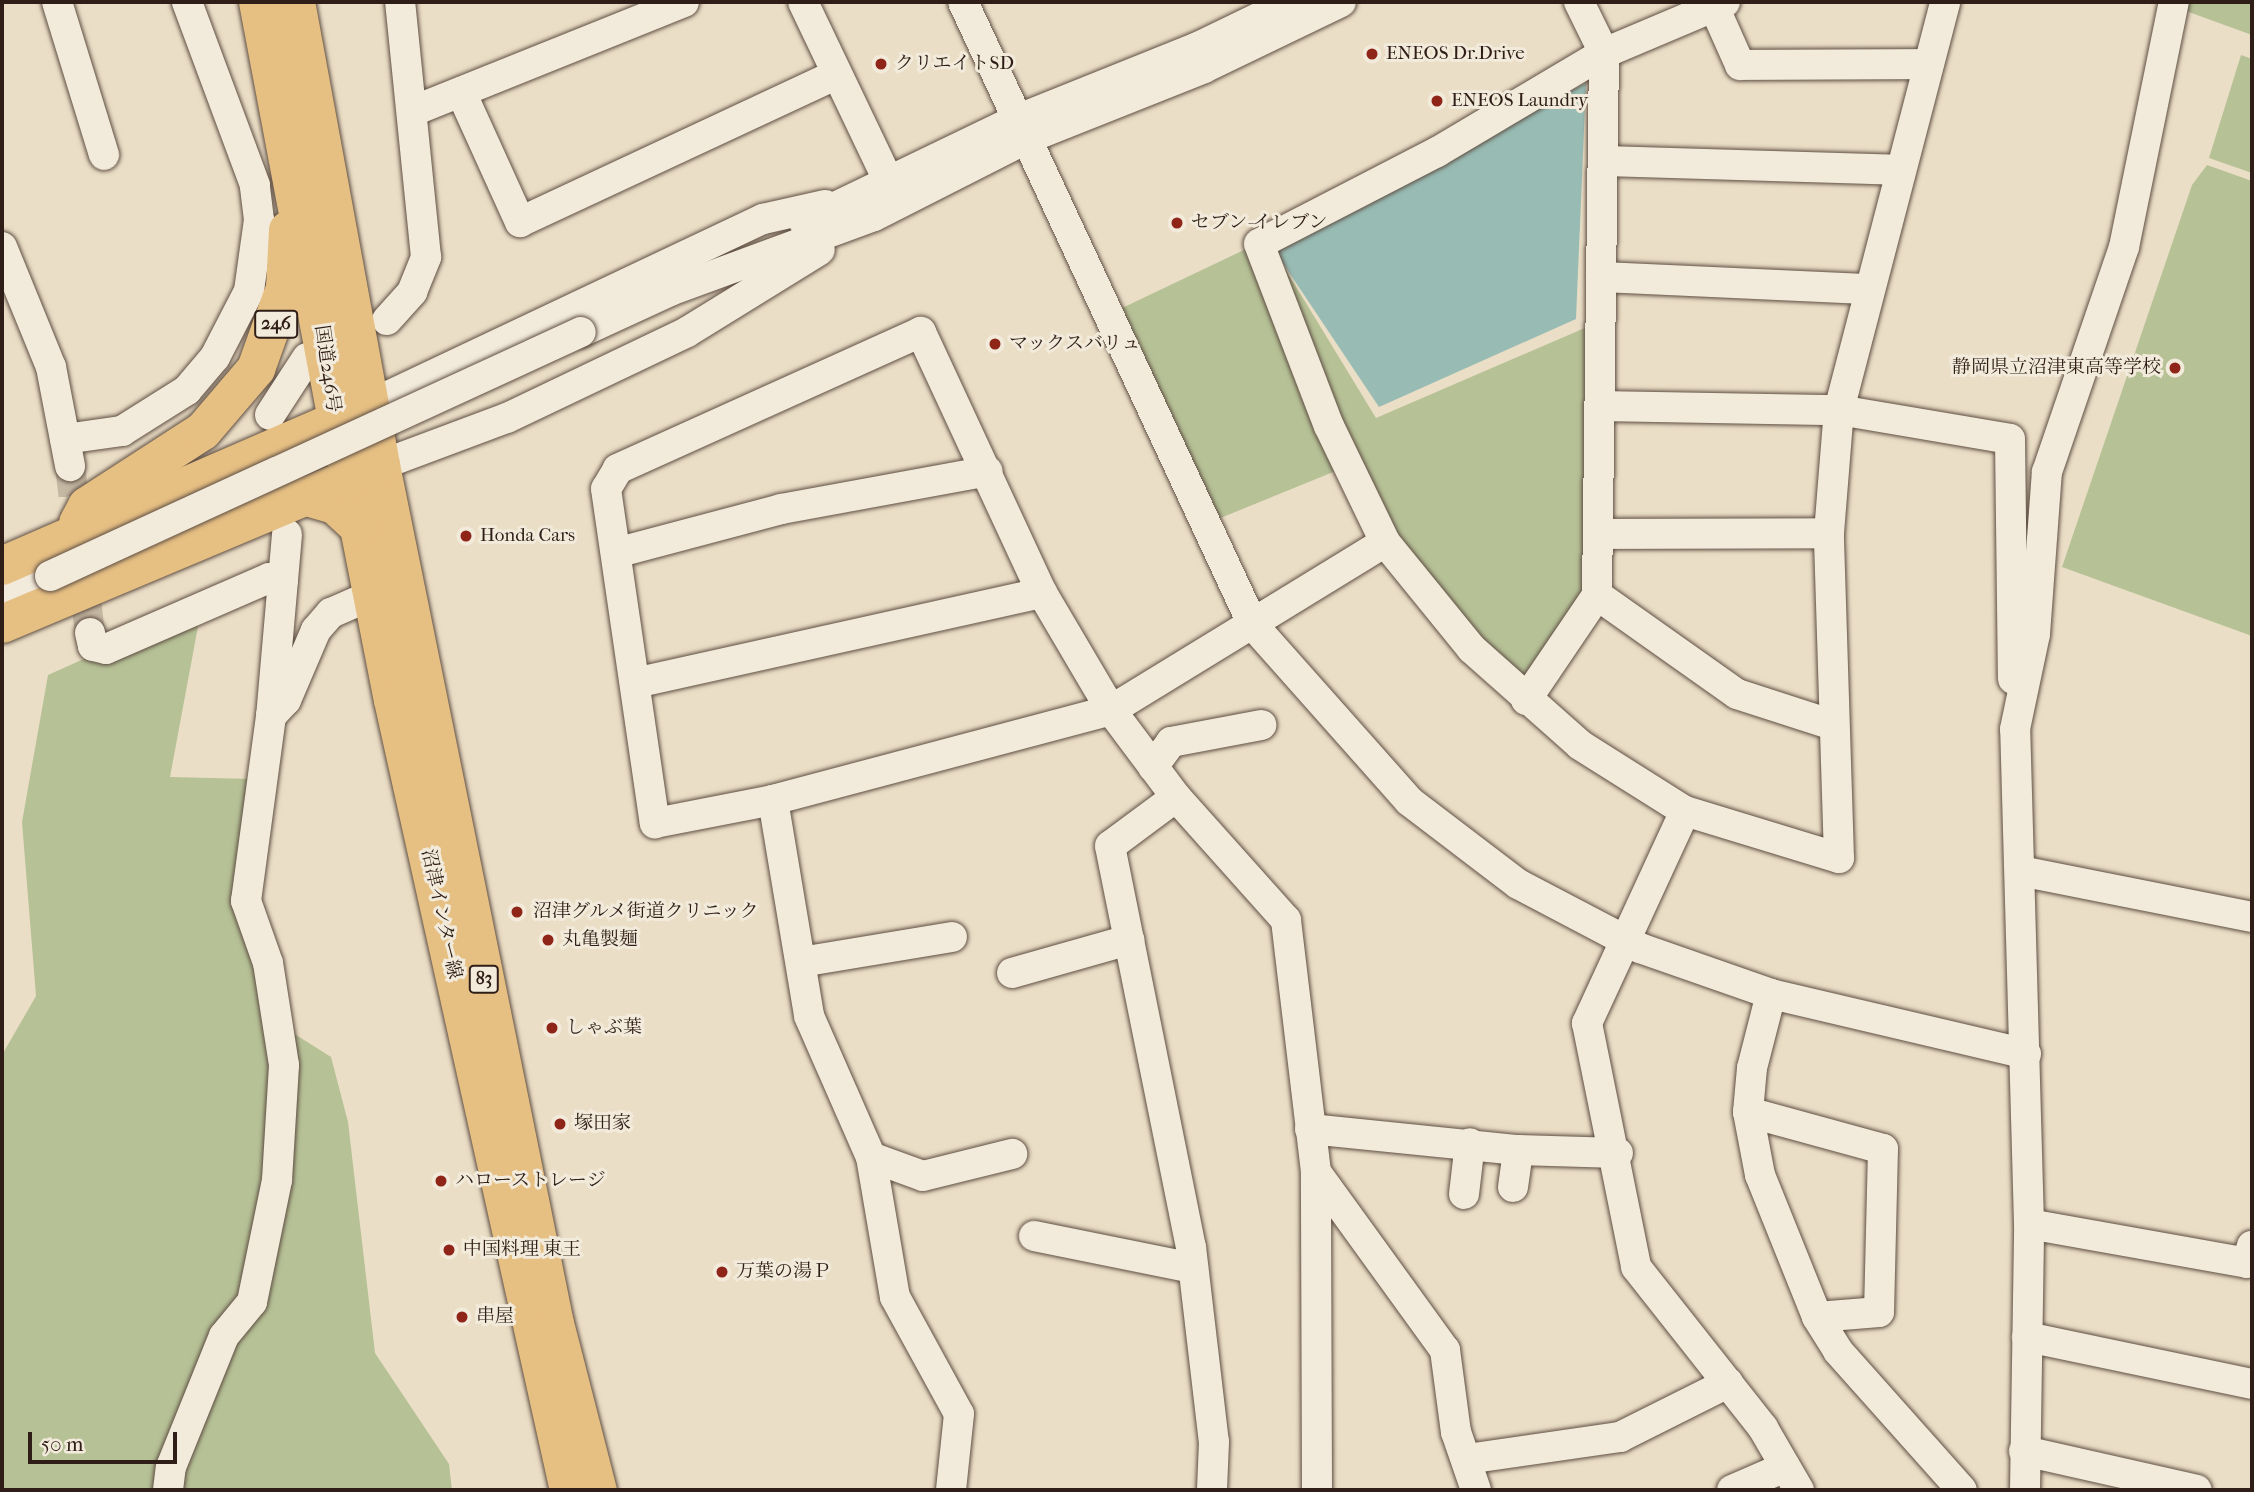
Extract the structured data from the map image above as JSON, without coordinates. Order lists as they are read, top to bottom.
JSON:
{
  "streets": {
    "highway": ["246", "国道246号"],
    "main road": ["沼津インター線", "83"]
  },
  "crossings": [
    ["246", "国道246号"],
    ["国道246号", "沼津インター線"]
  ],
  "places": [
    "ENEOS Dr.Drive",
    "クリエイトSD",
    "ENEOS Laundry",
    "セブン-イレブン",
    "マックスバリュ",
    "静岡県立沼津東高等学校",
    "Honda Cars",
    "沼津グルメ街道クリニック",
    "丸亀製麺",
    "しゃぶ葉",
    "塚田家",
    "ハローストレージ",
    "中国料理 東王",
    "万葉の湯Ｐ",
    "串屋"
  ],
  "scale_bar": "50 m"
}
